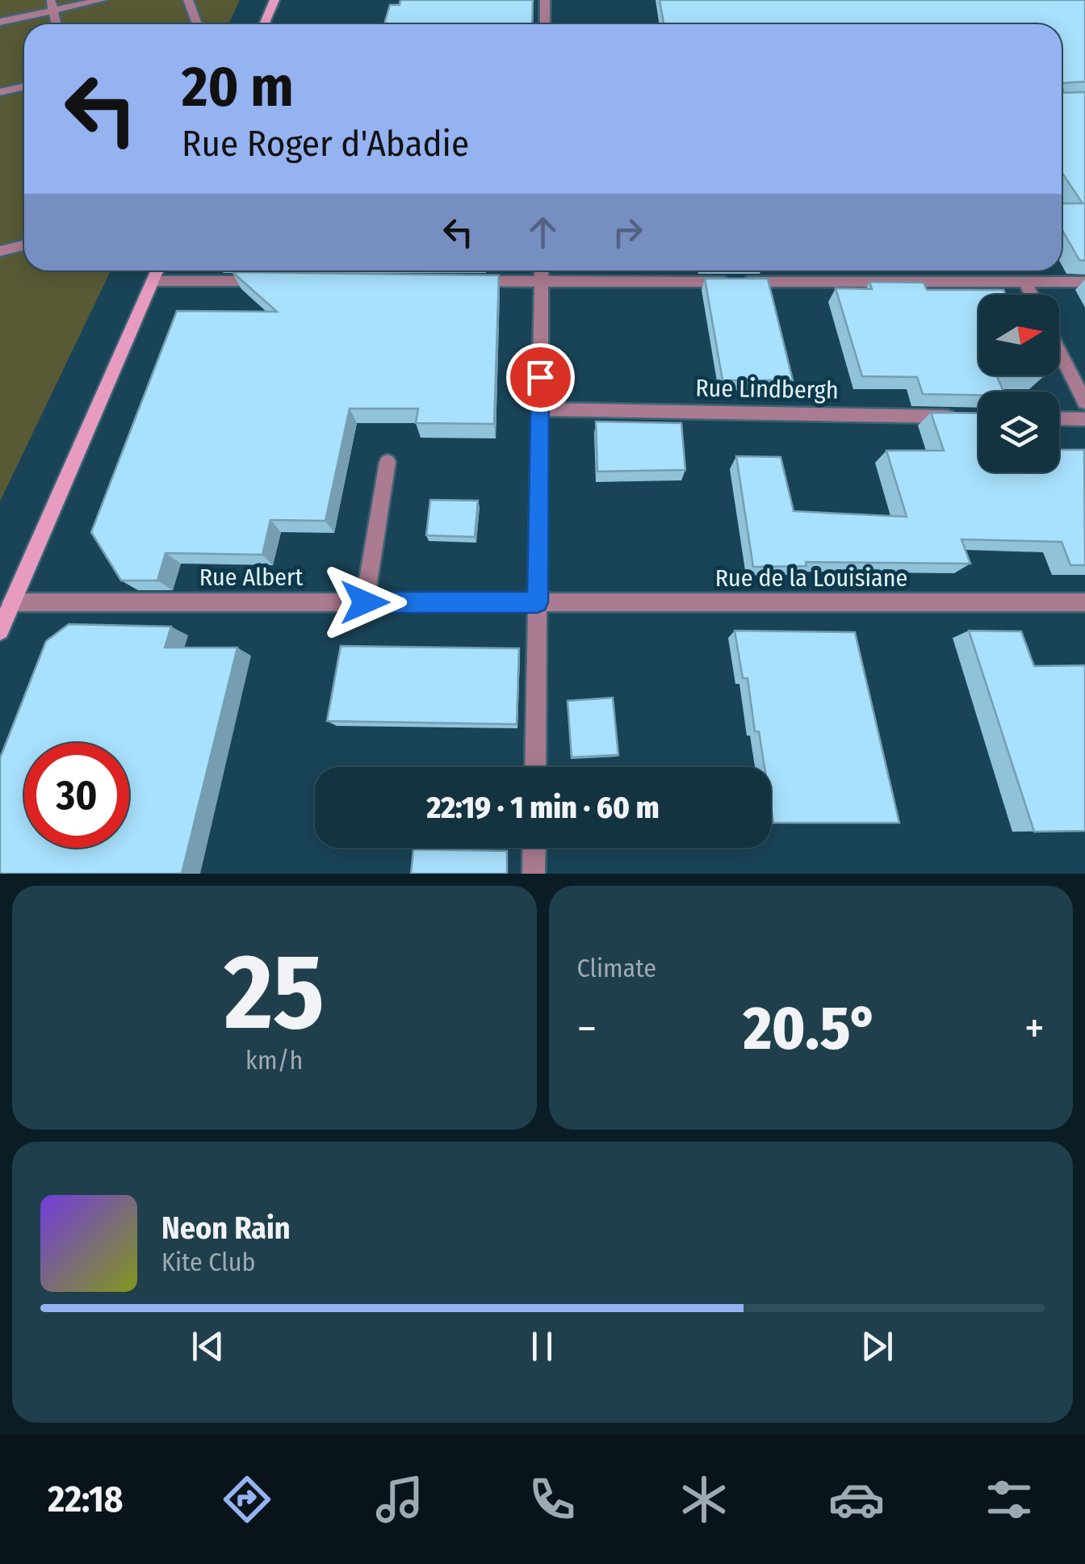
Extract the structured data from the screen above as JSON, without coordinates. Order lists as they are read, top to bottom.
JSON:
{
  "streets": {
    "street": ["Rue Lindbergh", "Rue Albert", "Rue de la Louisiane"]
  },
  "crossings": [
    ["Rue Albert", "Rue de la Louisiane"]
  ],
  "north": "right",
  "page": {
    "turn": ["20 m", "Rue Roger d'Abadie"],
    "limit": "30",
    "trip": "22:19 · 1 min · 60 m",
    "tile": [
      ["25", "km/h"],
      "Climate"
    ],
    "heat": ["−", "20.5°", "+"],
    "song": ["Neon Rain", "Kite Club"],
    "tabs": "22:18"
  }
}
